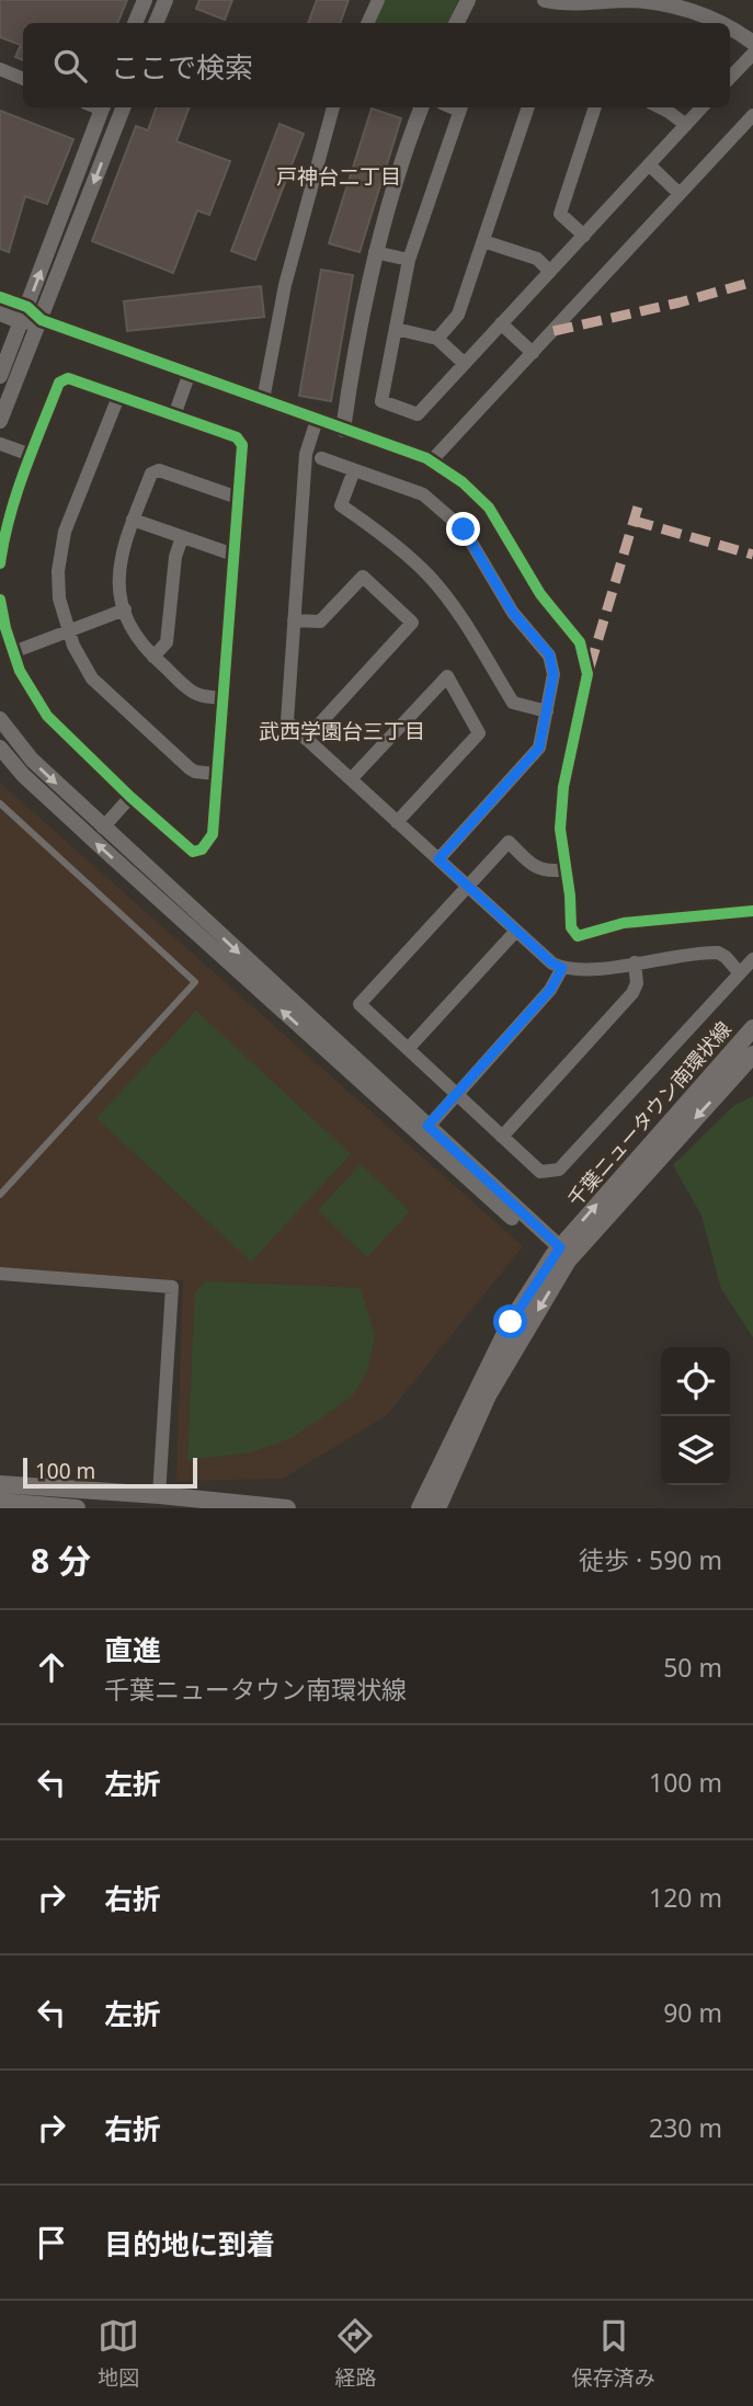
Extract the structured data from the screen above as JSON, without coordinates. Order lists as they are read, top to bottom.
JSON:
{
  "streets": {
    "main road": ["千葉ニュータウン南環状線"]
  },
  "districts": ["戸神台二丁目", "武西学園台三丁目"],
  "scale_bar": "100 m",
  "page": {
    "search": "ここで検索",
    "scale": "100 m",
    "heading": ["8 分", "徒歩 · 590 m"],
    "list": [
      ["直進", "千葉ニュータウン南環状線", "50 m"],
      ["左折", "100 m"],
      ["右折", "120 m"],
      ["左折", "90 m"],
      ["右折", "230 m"],
      "目的地に到着"
    ],
    "nav": ["地図", "経路", "保存済み"]
  }
}
